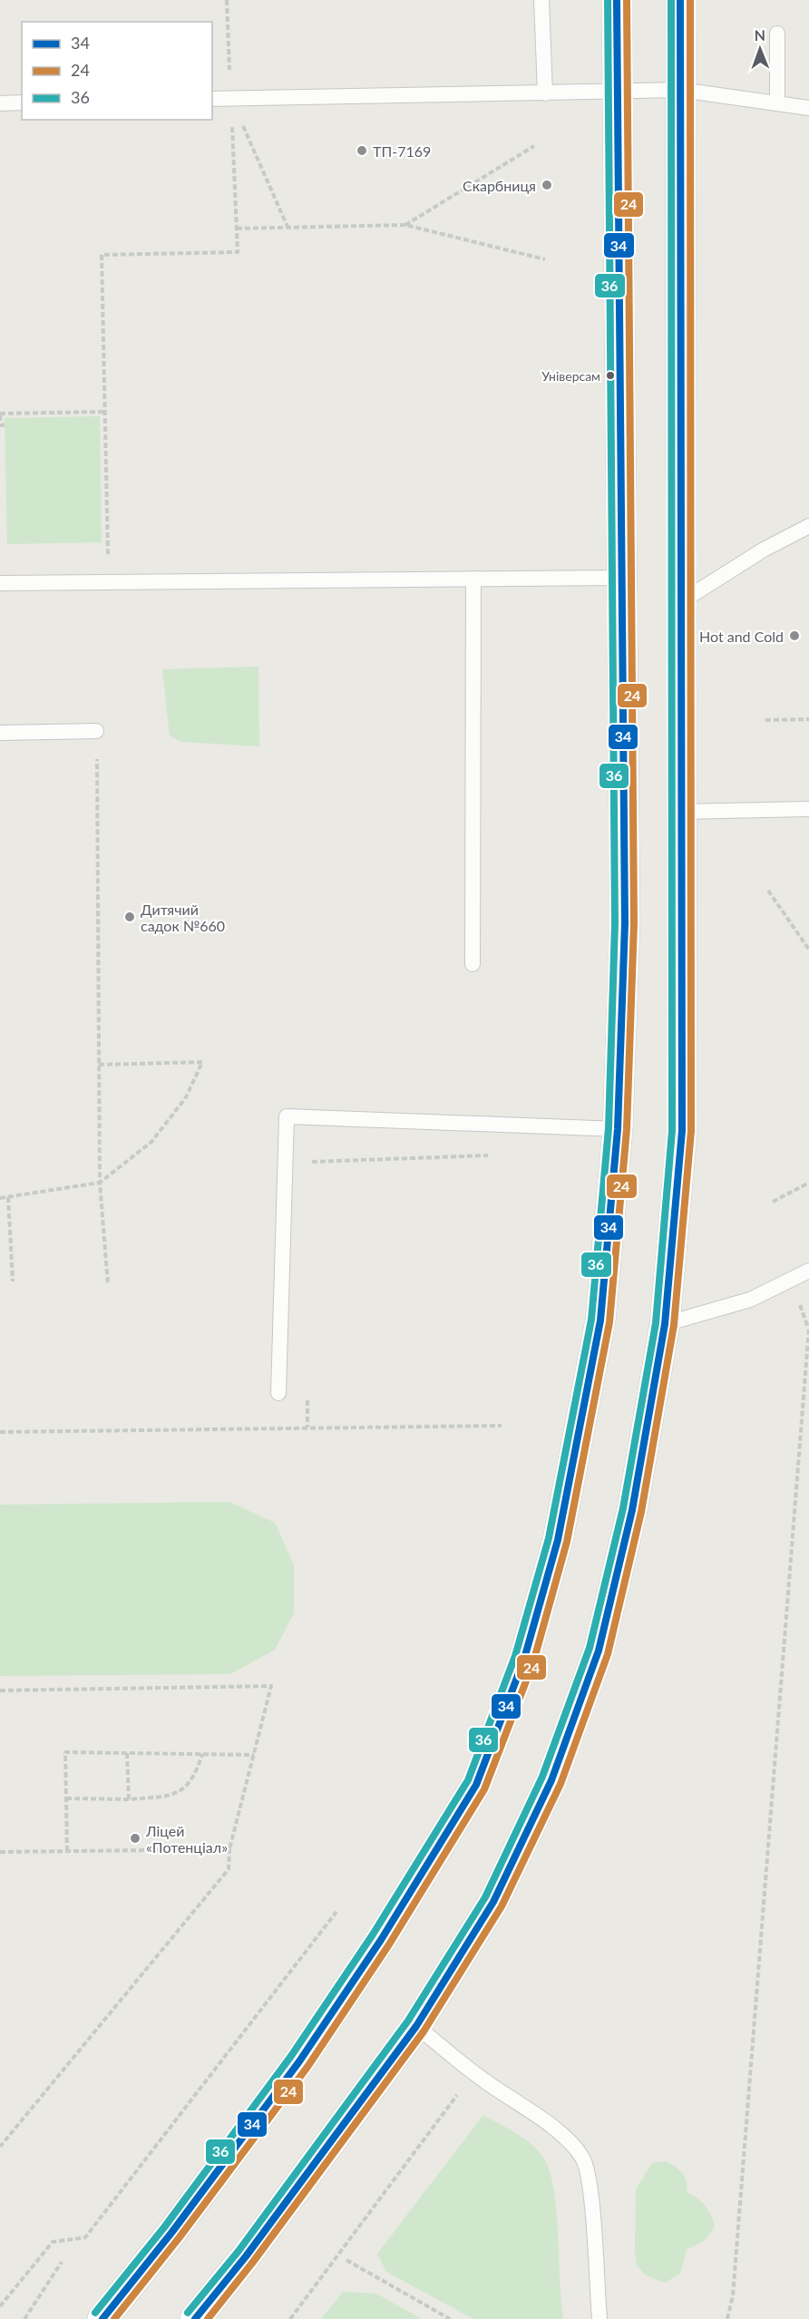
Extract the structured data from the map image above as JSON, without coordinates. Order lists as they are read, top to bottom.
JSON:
{
  "places": [
    "ТП-7169",
    "Скарбниця",
    "Універсам",
    "Hot and Cold",
    "Дитячий садок №660",
    "Ліцей «Потенціал»"
  ],
  "lines": ["transit line 34", "transit line 24", "transit line 36"],
  "legend": ["34", "24", "36"],
  "north": "top"
}
